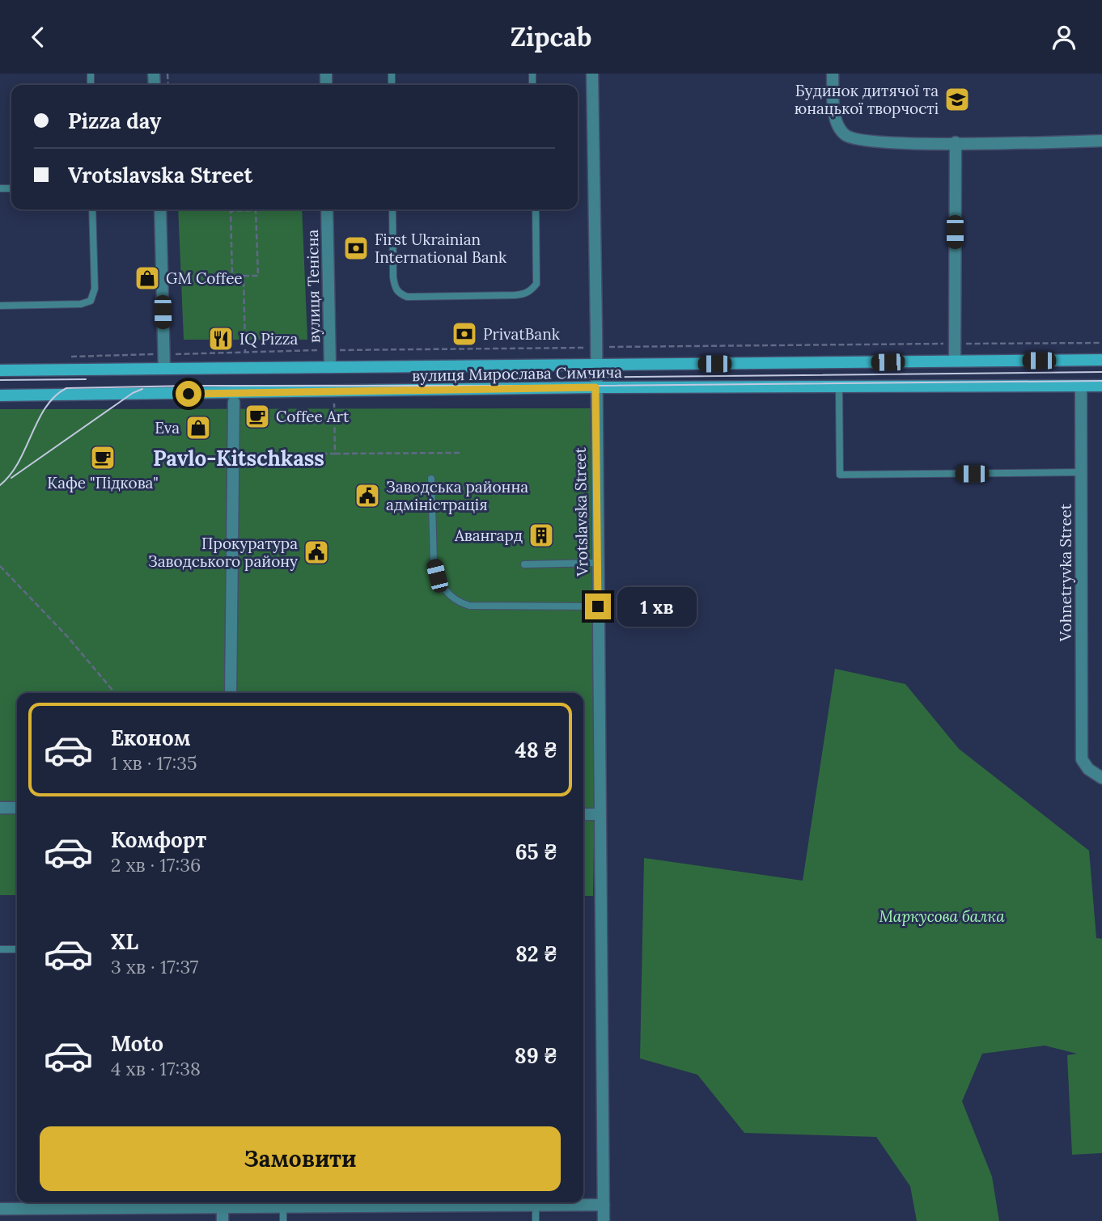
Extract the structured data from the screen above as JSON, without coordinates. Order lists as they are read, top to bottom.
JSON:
{
  "streets": {
    "street": [
      "вулиця Тенісна",
      "вулиця Мирослава Симчича",
      "Vrotslavska Street",
      "Vohnetryvka Street"
    ]
  },
  "crossings": [
    ["вулиця Тенісна", "вулиця Мирослава Симчича"],
    ["вулиця Мирослава Симчича", "Vrotslavska Street"],
    ["вулиця Мирослава Симчича", "Vohnetryvka Street"]
  ],
  "districts": ["Pavlo-Kitschkass"],
  "parks": ["Маркусова балка"],
  "places": {
    "school or university": ["Будинок дитячої та юнацької творчості"],
    "bank": ["First Ukrainian International Bank", "PrivatBank"],
    "shop": ["GM Coffee", "Eva"],
    "restaurant": ["IQ Pіzza"],
    "cafe": ["Coffee Art", "Кафе \"Підкова\""],
    "public building": ["Заводська районна адміністрація", "Прокуратура Заводського району"],
    "building": ["Авангард"]
  },
  "page": {
    "header": "Zipcab",
    "banner": ["Pizza day", "Vrotslavska Street"],
    "bubble": "1 хв",
    "list": [
      {
        "name": "Економ",
        "note": "1 хв · 17:35",
        "value": "48 ₴"
      },
      {
        "name": "Комфорт",
        "note": "2 хв · 17:36",
        "value": "65 ₴"
      },
      {
        "name": "XL",
        "note": "3 хв · 17:37",
        "value": "82 ₴"
      },
      {
        "name": "Moto",
        "note": "4 хв · 17:38",
        "value": "89 ₴"
      }
    ],
    "buttons": "Замовити"
  }
}
